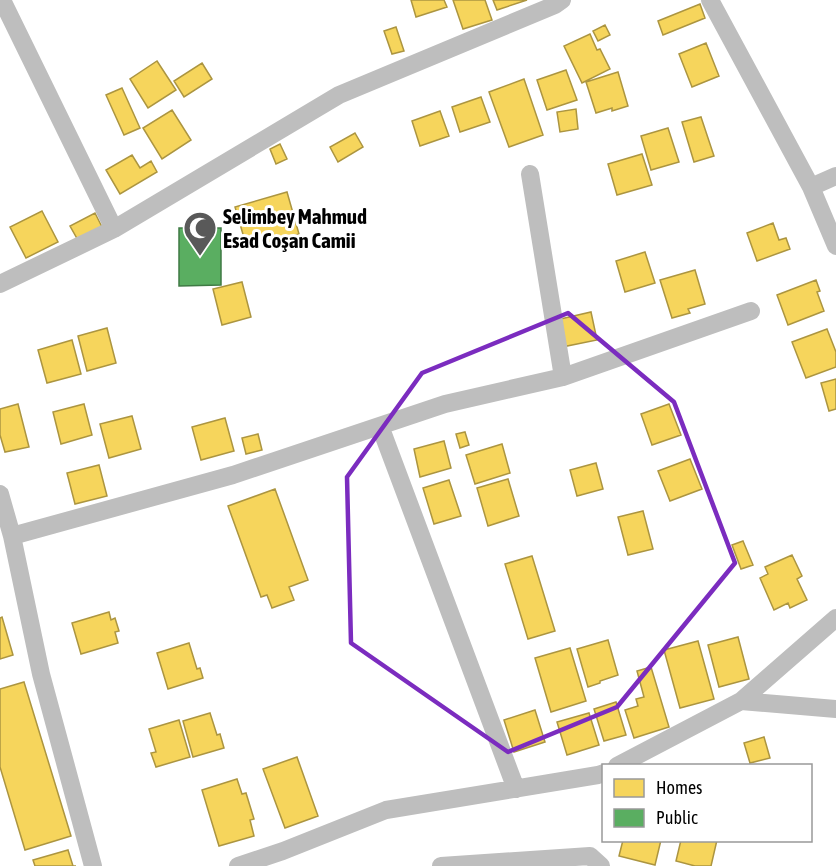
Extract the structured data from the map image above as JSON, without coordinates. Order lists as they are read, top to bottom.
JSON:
{
  "places": {
    "mosque": ["Selimbey Mahmud Esad Coşan Camii"]
  },
  "legend": ["Homes", "Public"]
}
